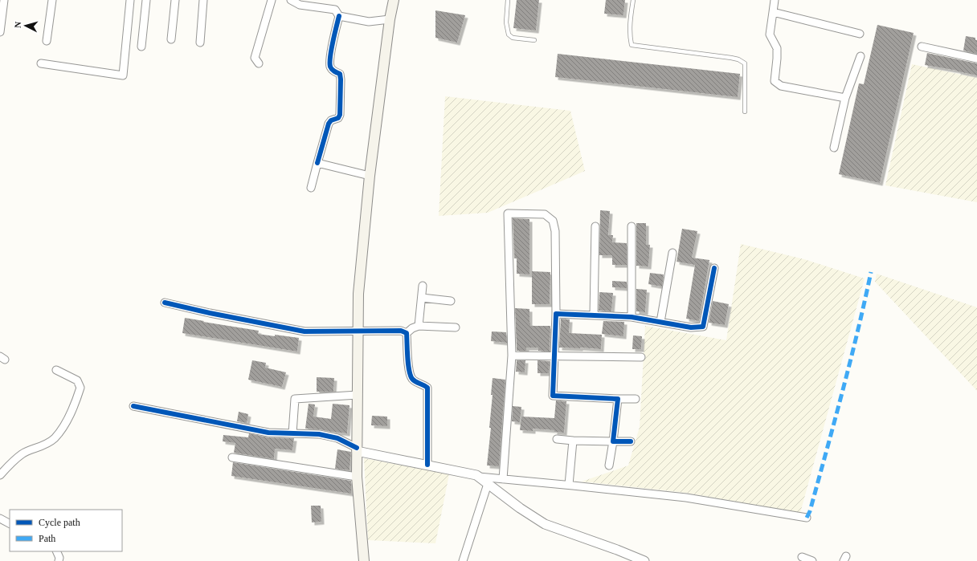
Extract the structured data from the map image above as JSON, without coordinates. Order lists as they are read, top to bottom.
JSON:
{
  "legend": ["Cycle path", "Path"],
  "north": "left"
}
